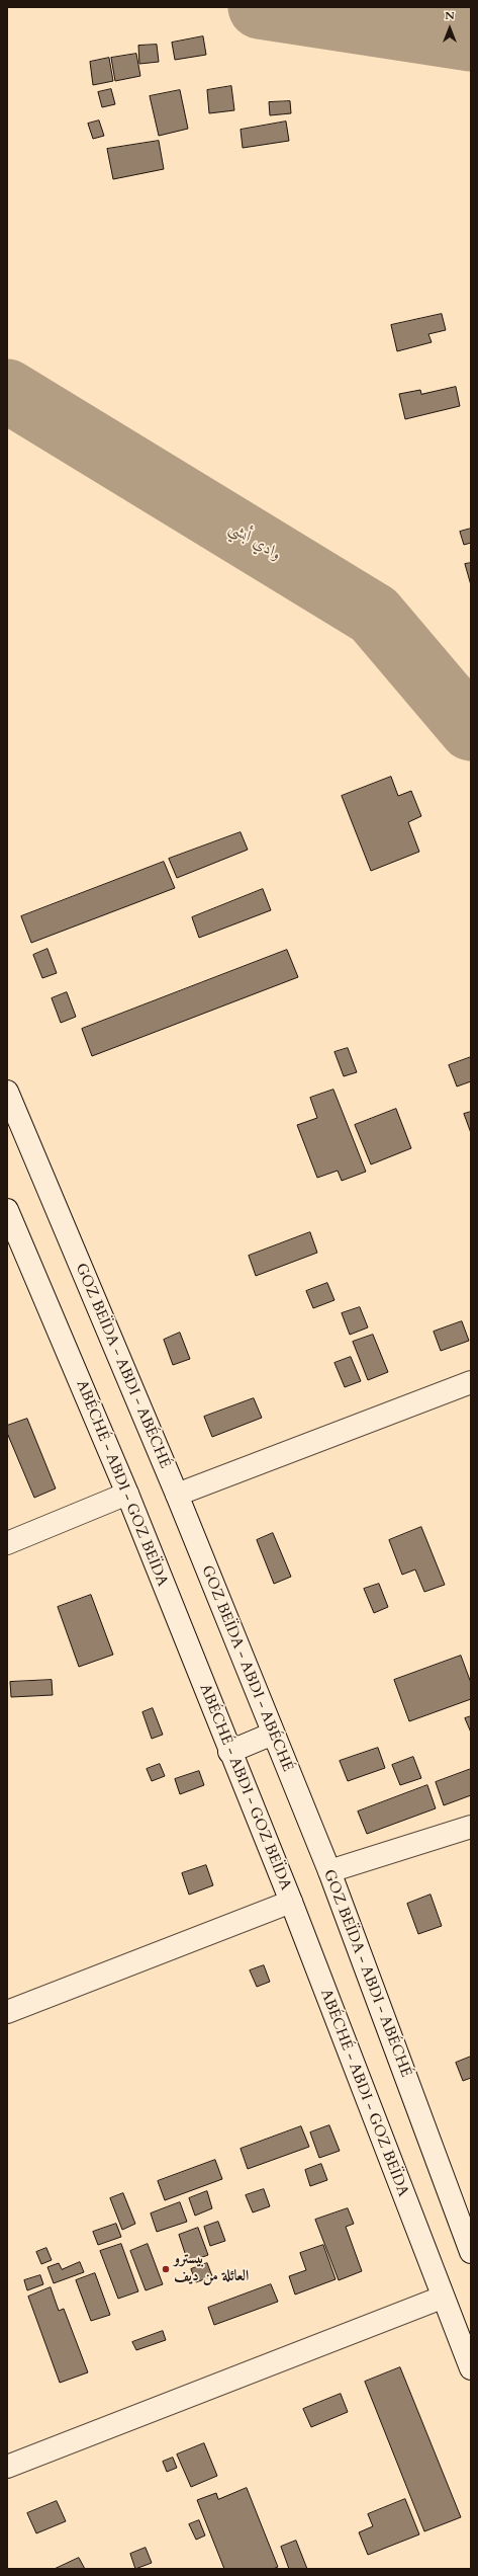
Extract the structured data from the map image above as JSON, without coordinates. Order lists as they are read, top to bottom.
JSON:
{
  "streets": {
    "main road": ["GOZ BEÏDA - ABDI - ABÉCHÉ", "ABÉCHÉ - ABDI - GOZ BEÏDA"]
  },
  "water": ["وادي أبشي"],
  "places": ["بيسترو العائلة من ديف"],
  "north": "top"
}
